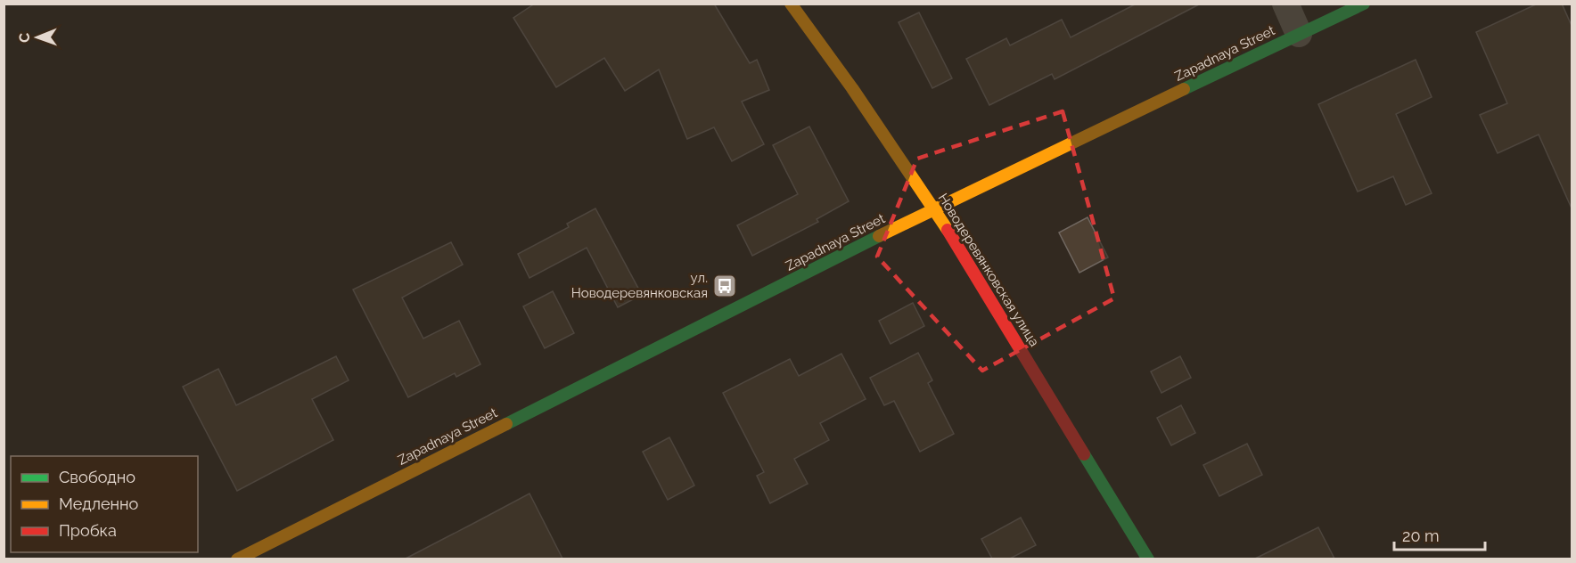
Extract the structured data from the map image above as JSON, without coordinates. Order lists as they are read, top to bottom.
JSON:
{
  "streets": {
    "main road": ["Zapadnaya Street", "Новодеревянковская улица"]
  },
  "crossings": [
    ["Zapadnaya Street", "Новодеревянковская улица"]
  ],
  "places": {
    "bus stop": ["ул. Новодеревянковская"]
  },
  "legend": ["Свободно", "Медленно", "Пробка"],
  "scale_bar": "20 m",
  "north": "left"
}
